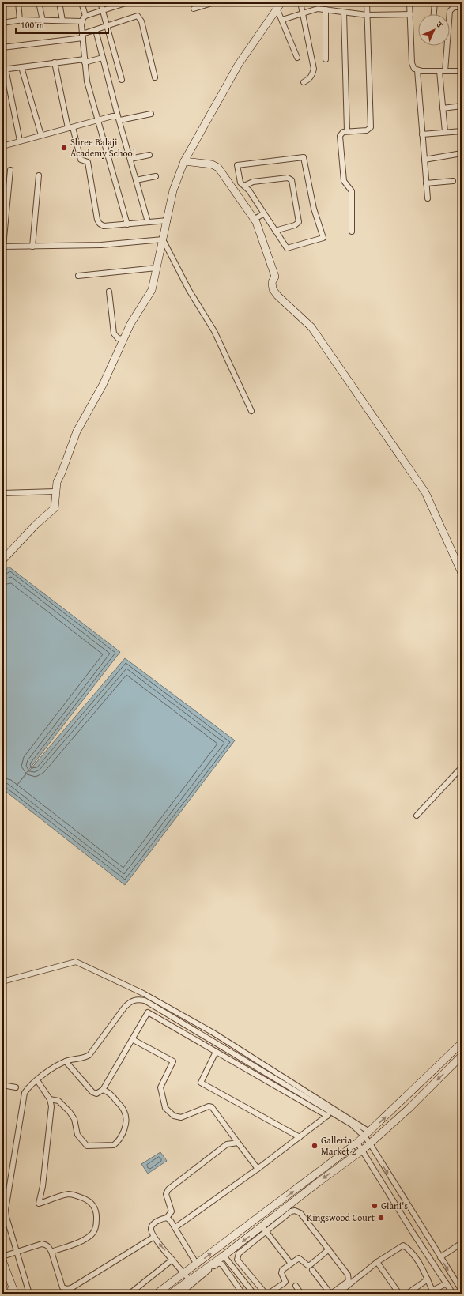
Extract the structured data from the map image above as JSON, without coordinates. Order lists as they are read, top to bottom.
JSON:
{
  "places": [
    "Shree Balaji Academy School",
    "Galleria Market 2",
    "Giani's",
    "Kingswood Court"
  ],
  "scale_bar": "100 m",
  "north": "top right"
}
